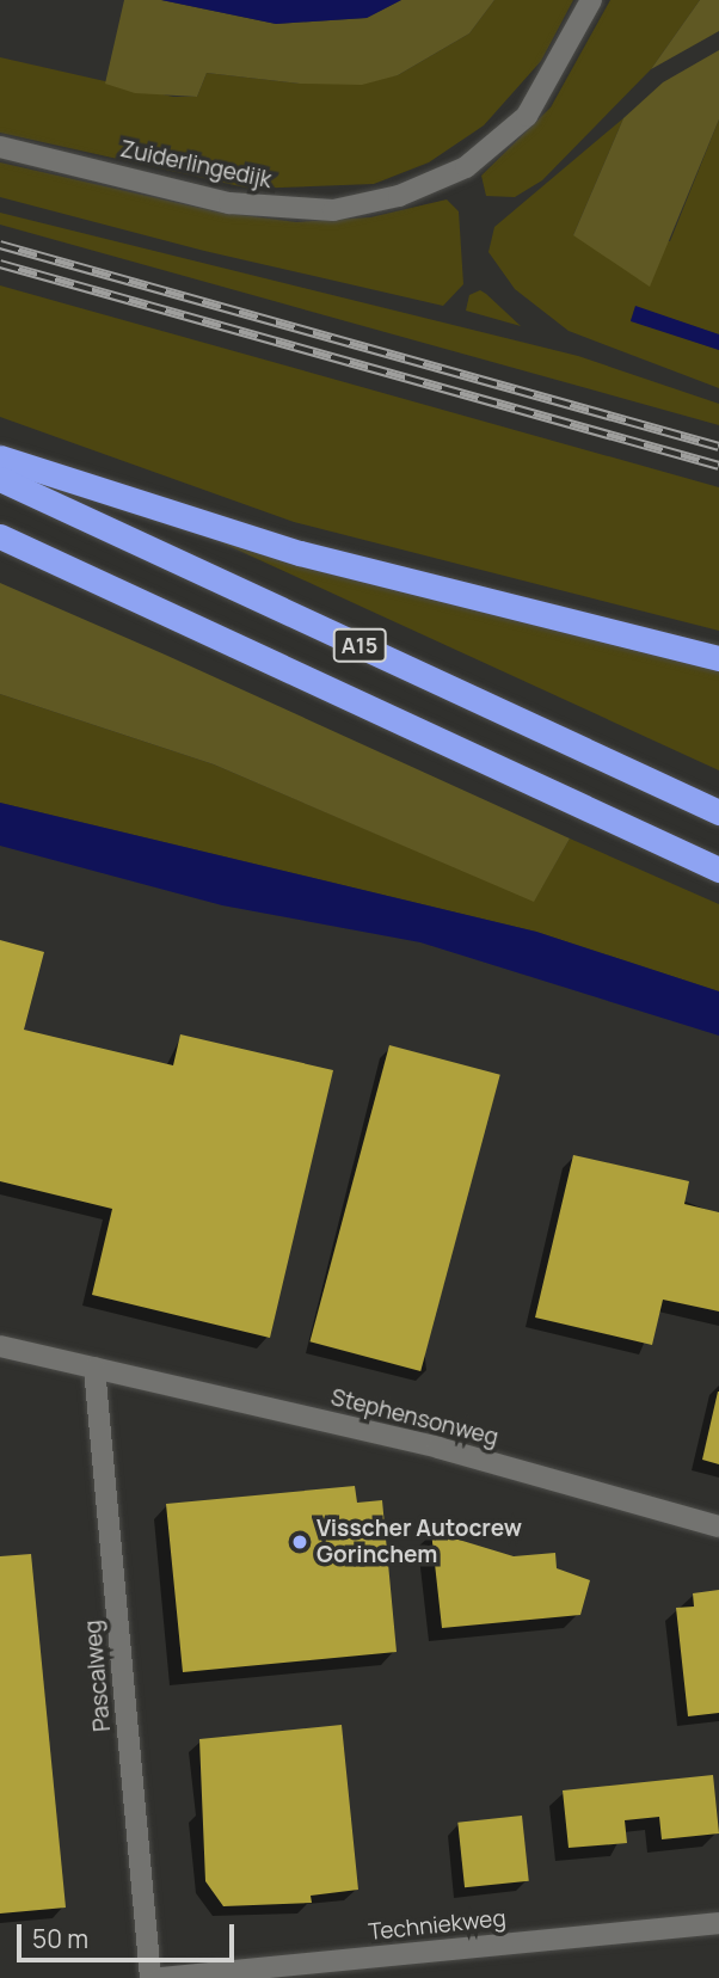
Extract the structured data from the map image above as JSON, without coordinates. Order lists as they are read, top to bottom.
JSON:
{
  "streets": {
    "highway": ["A15"],
    "street": [
      "Zuiderlingedijk",
      "Stephensonweg",
      "Pascalweg",
      "Techniekweg"
    ]
  },
  "crossings": [
    ["Stephensonweg", "Pascalweg"]
  ],
  "places": ["Visscher Autocrew Gorinchem"],
  "scale_bar": "50 m"
}
